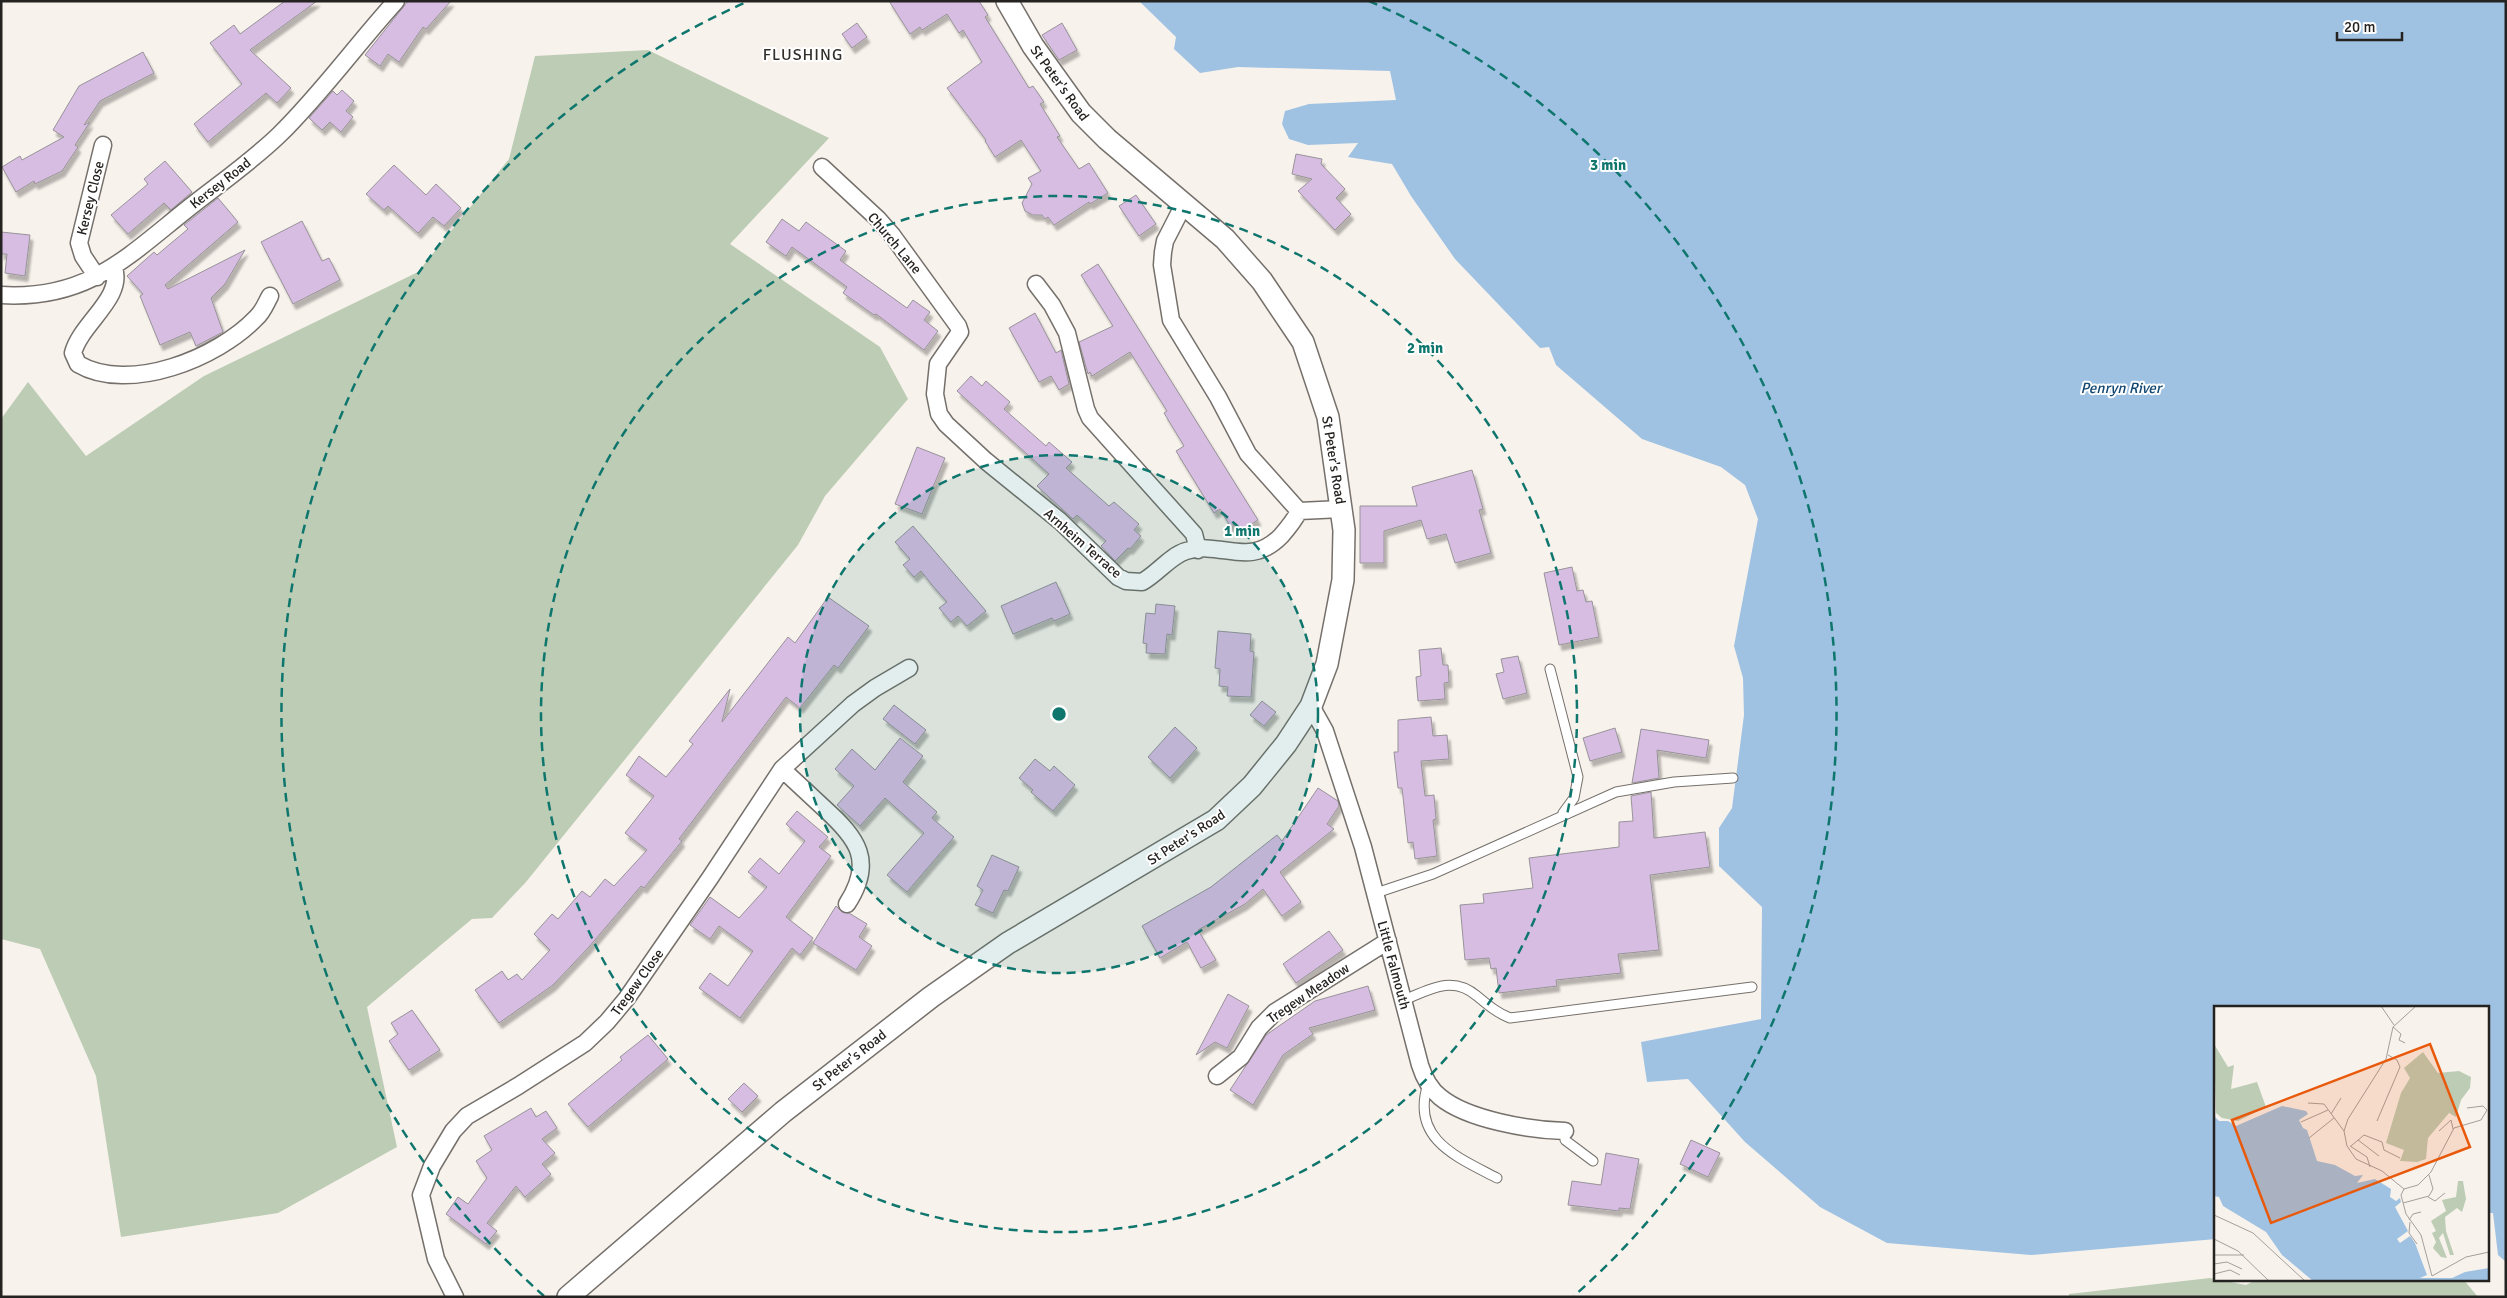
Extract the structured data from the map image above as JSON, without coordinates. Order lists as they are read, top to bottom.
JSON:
{
  "streets": {
    "street": [
      "St Peter's Road",
      "Kersey Road",
      "Kersey Close",
      "Church Lane",
      "Arnheim Terrace",
      "Little Falmouth",
      "Tregew Close",
      "Tregew Meadow"
    ]
  },
  "crossings": [
    ["St Peter's Road", "Little Falmouth"],
    ["Kersey Road", "Kersey Close"],
    ["Church Lane", "Arnheim Terrace"],
    ["Little Falmouth", "Tregew Meadow"]
  ],
  "districts": ["FLUSHING"],
  "water": ["Penryn River"],
  "scale_bar": "20 m",
  "rings": ["3 min", "2 min", "1 min"]
}
